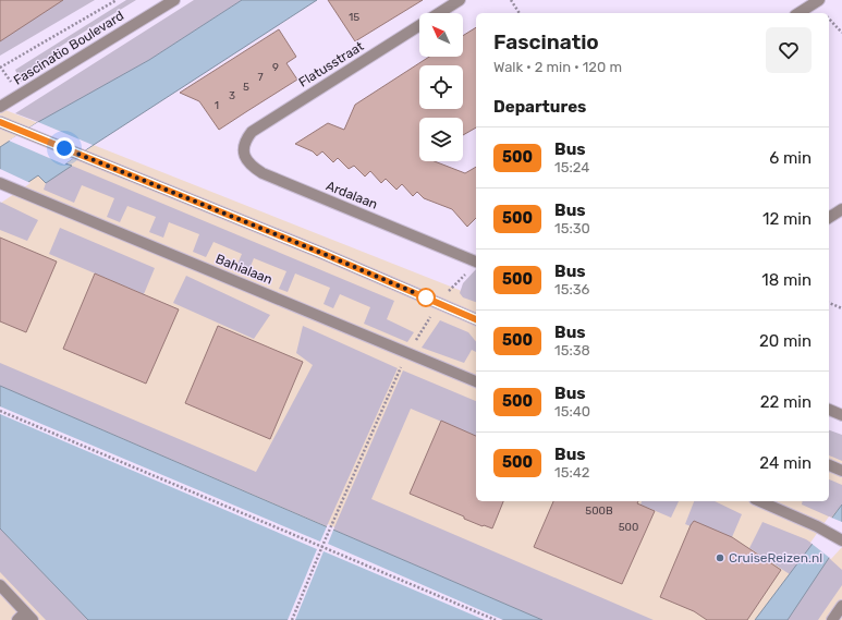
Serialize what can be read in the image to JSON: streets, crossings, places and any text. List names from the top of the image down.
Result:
{
  "streets": {
    "street": [
      "Fascinatio Boulevard",
      "Flatusstraat",
      "Ardalaan",
      "Bahialaan"
    ]
  },
  "crossings": [
    ["Flatusstraat", "Ardalaan"]
  ],
  "places": ["CruiseReizen.nl"],
  "lines": ["bus line 500"],
  "house_numbers": [
    "15",
    "9",
    "7",
    "5",
    "3",
    "1",
    "500B",
    "500"
  ],
  "north": "top left",
  "page": {
    "heading": [
      ["Fascinatio", "Walk · 2 min · 120 m"],
      "Departures"
    ],
    "list": [
      {
        "mark": "500",
        "name": "Bus",
        "note": "15:24",
        "value": "6 min"
      },
      {
        "mark": "500",
        "name": "Bus",
        "note": "15:30",
        "value": "12 min"
      },
      {
        "mark": "500",
        "name": "Bus",
        "note": "15:36",
        "value": "18 min"
      },
      {
        "mark": "500",
        "name": "Bus",
        "note": "15:38",
        "value": "20 min"
      },
      {
        "mark": "500",
        "name": "Bus",
        "note": "15:40",
        "value": "22 min"
      },
      {
        "mark": "500",
        "name": "Bus",
        "note": "15:42",
        "value": "24 min"
      }
    ]
  }
}
